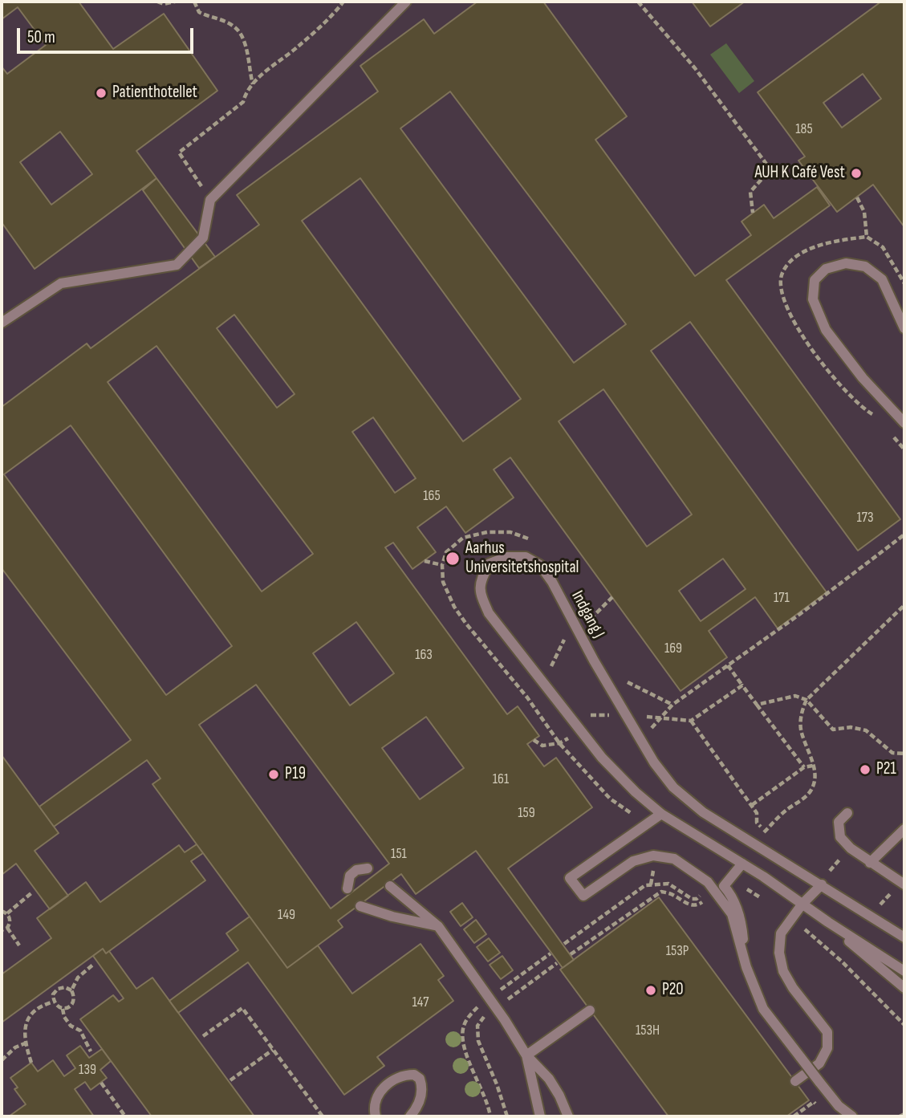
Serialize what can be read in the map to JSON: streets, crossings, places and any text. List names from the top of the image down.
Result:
{
  "streets": {
    "lane": ["Indgang J"]
  },
  "places": [
    "Patienthotellet",
    "AUH K Café Vest",
    "Aarhus Universitetshospital",
    "P21",
    "P19",
    "P20"
  ],
  "house_numbers": [
    "185",
    "165",
    "173",
    "171",
    "169",
    "163",
    "161",
    "159",
    "151",
    "149",
    "153P",
    "147",
    "153H",
    "139"
  ],
  "scale_bar": "50 m"
}
